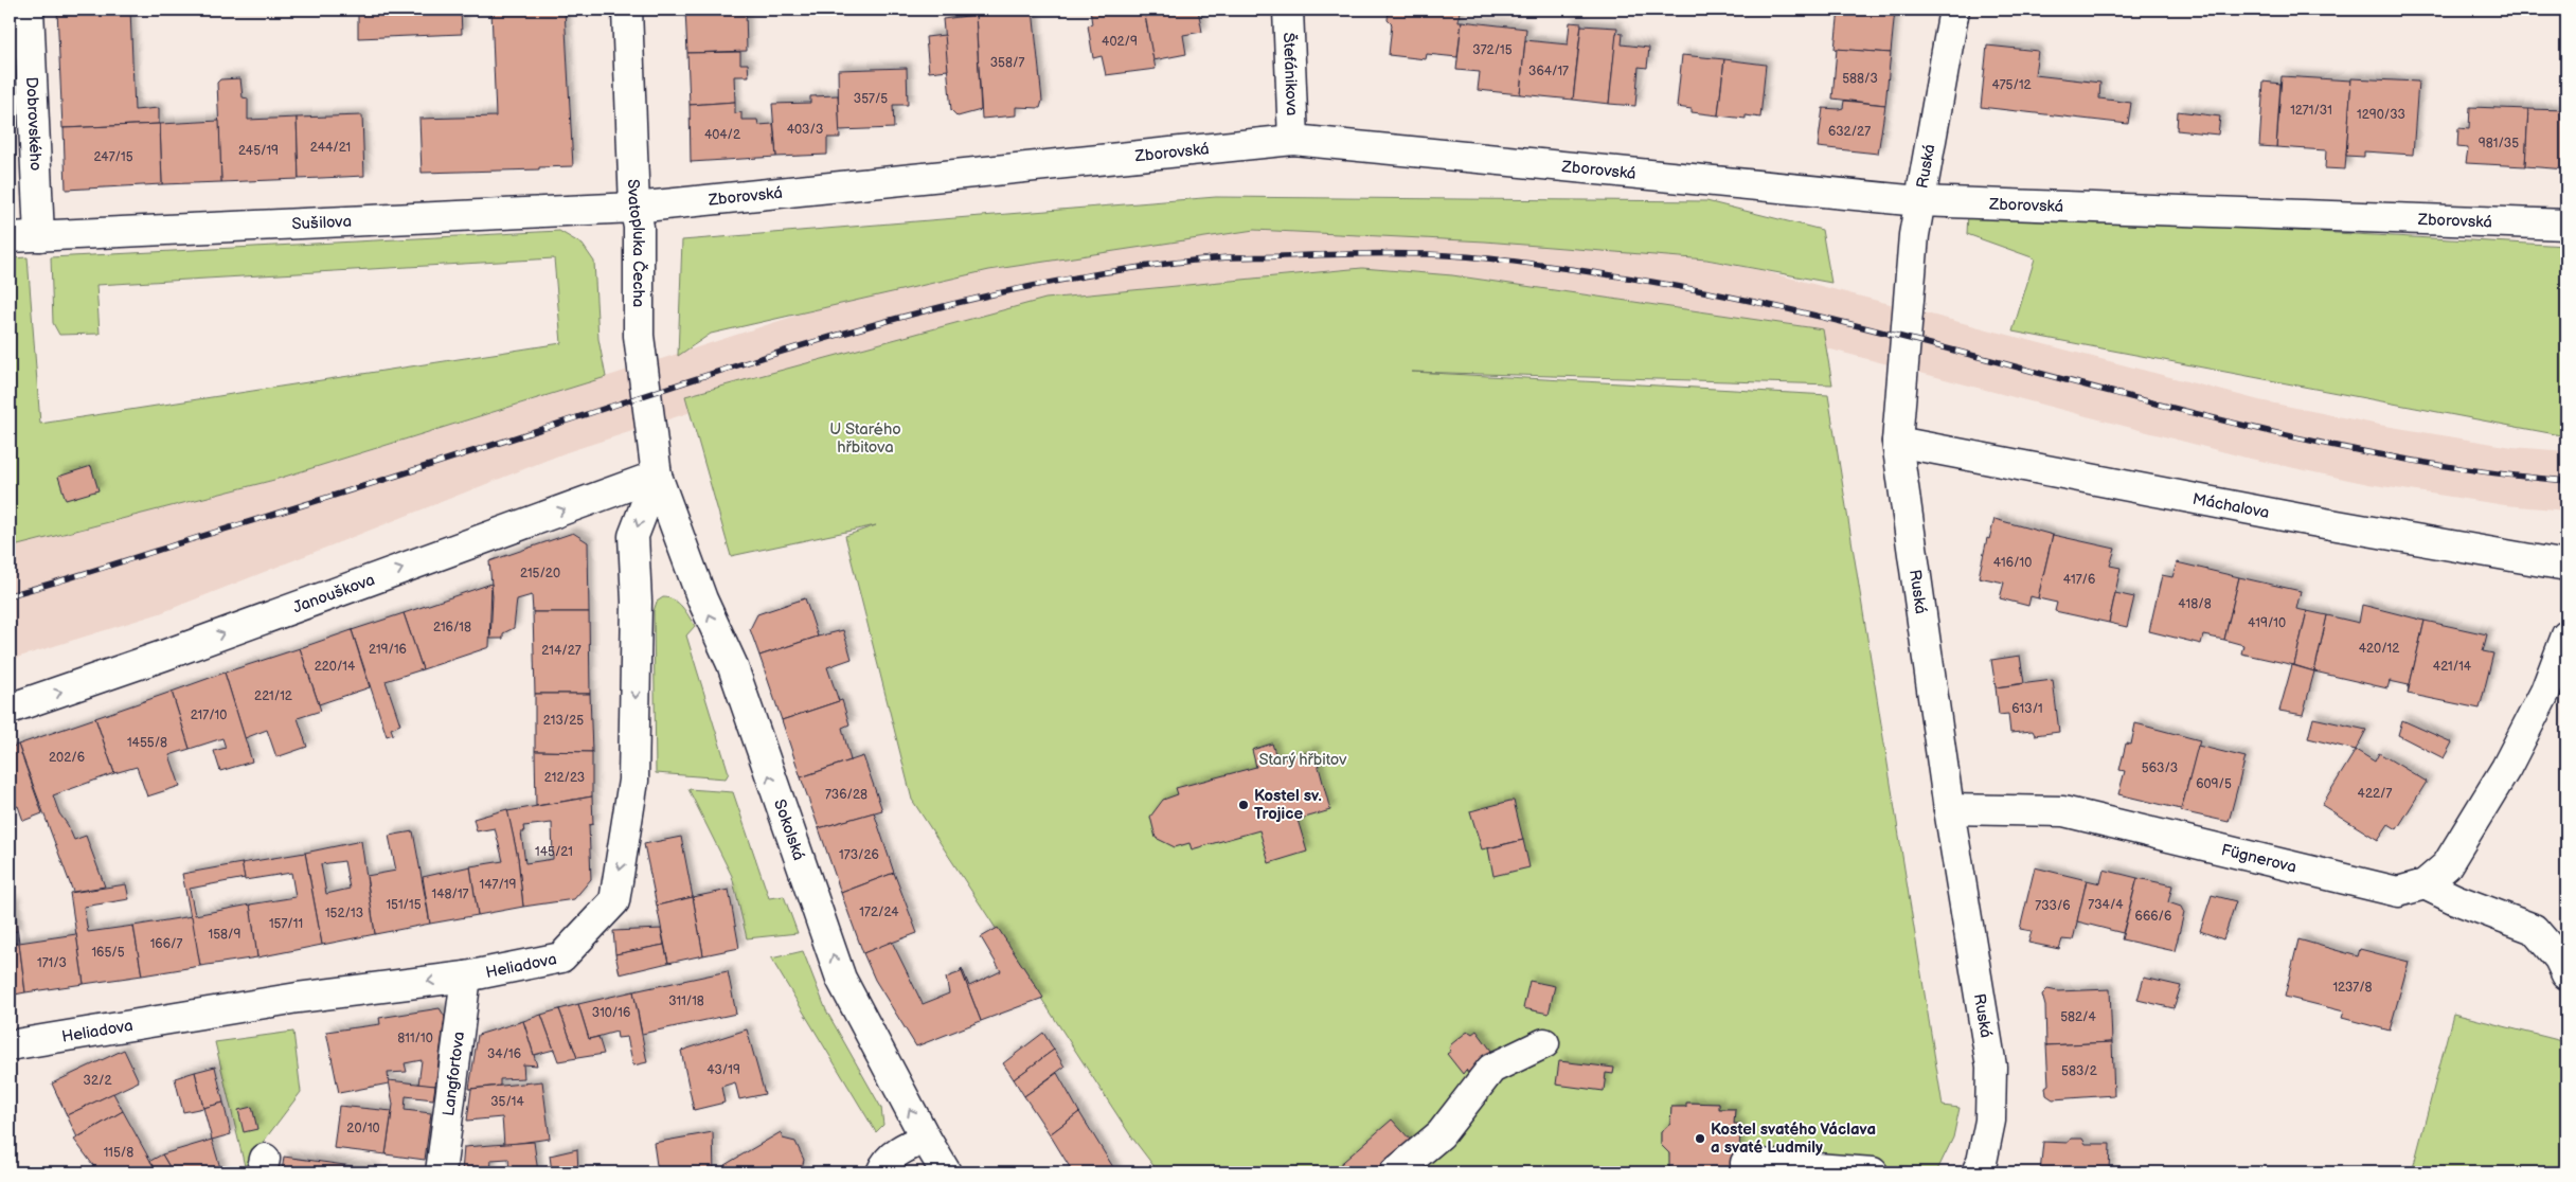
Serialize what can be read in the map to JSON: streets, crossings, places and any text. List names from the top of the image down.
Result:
{
  "streets": {
    "street": [
      "Štefánikova",
      "Dobrovského",
      "Zborovská",
      "Ruská",
      "Sušilova",
      "Svatopluka Čecha",
      "Máchalova",
      "Janouškova",
      "Sokolská",
      "Fügnerova",
      "Heliadova",
      "Langfortova"
    ]
  },
  "crossings": [
    ["Štefánikova", "Zborovská"],
    ["Dobrovského", "Sušilova"],
    ["Zborovská", "Ruská"],
    ["Zborovská", "Sušilova"],
    ["Zborovská", "Svatopluka Čecha"],
    ["Ruská", "Máchalova"],
    ["Ruská", "Fügnerova"],
    ["Sušilova", "Svatopluka Čecha"],
    ["Svatopluka Čecha", "Janouškova"],
    ["Svatopluka Čecha", "Sokolská"],
    ["Svatopluka Čecha", "Heliadova"],
    ["Janouškova", "Sokolská"],
    ["Janouškova", "Heliadova"],
    ["Sokolská", "Heliadova"],
    ["Heliadova", "Langfortova"]
  ],
  "one_way": ["Janouškova", "Sokolská", "Heliadova"],
  "parks": ["U Starého hřbitova", "Starý hřbitov"],
  "places": ["Kostel sv. Trojice", "Kostel svatého Václava a svaté Ludmily"],
  "house_numbers": [
    "402/9",
    "372/15",
    "358/7",
    "364/17",
    "588/3",
    "475/12",
    "357/5",
    "1271/31",
    "1290/33",
    "403/3",
    "632/27",
    "404/2",
    "981/35",
    "244/21",
    "245/19",
    "247/15",
    "416/10",
    "215/20",
    "417/6",
    "418/8",
    "419/10",
    "216/18",
    "420/12",
    "219/16",
    "214/27",
    "220/14",
    "421/14",
    "221/12",
    "613/1",
    "217/10",
    "213/25",
    "1455/8",
    "202/6",
    "563/3",
    "212/23",
    "609/5",
    "422/7",
    "736/28",
    "145/21",
    "173/26",
    "147/19",
    "148/17",
    "151/15",
    "734/4",
    "733/6",
    "172/24",
    "152/13",
    "666/6",
    "157/11",
    "158/9",
    "166/7",
    "165/5",
    "171/3",
    "1237/8",
    "311/18",
    "310/16",
    "582/4",
    "811/10",
    "34/16",
    "43/19",
    "583/2",
    "32/2",
    "35/14",
    "20/10",
    "115/8"
  ]
}
